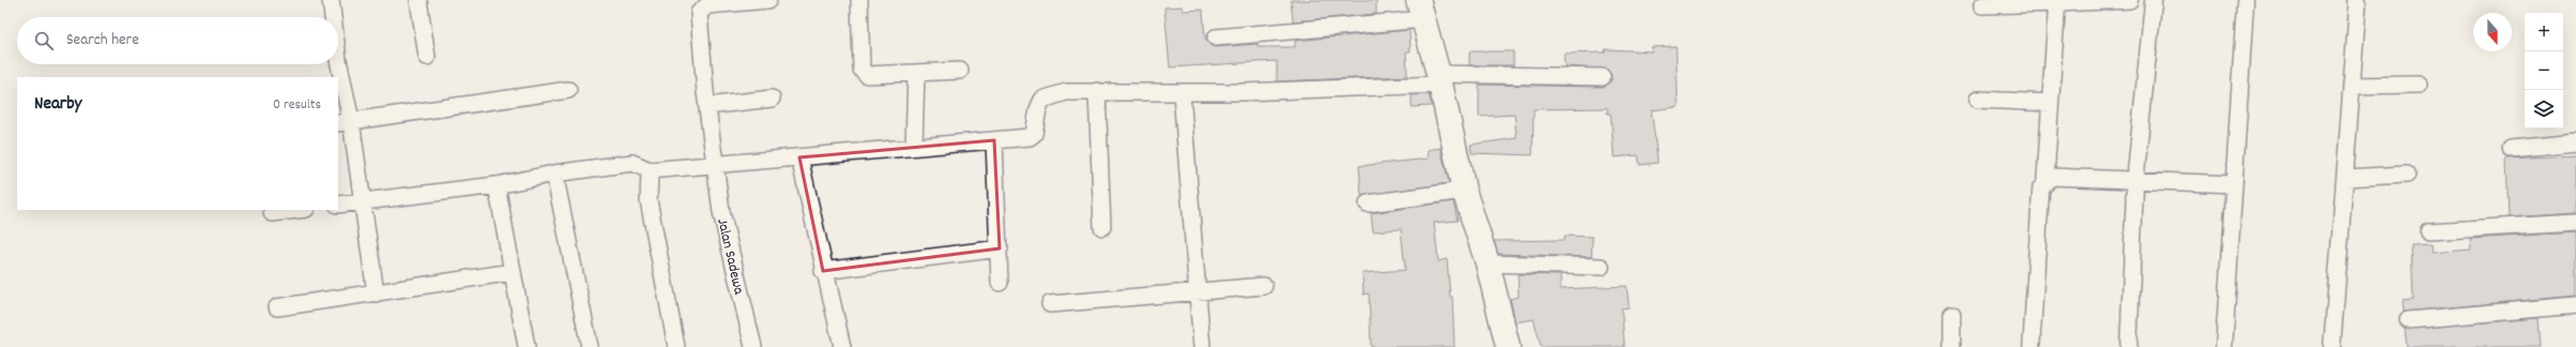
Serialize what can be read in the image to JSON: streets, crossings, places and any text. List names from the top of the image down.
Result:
{
  "streets": {
    "street": ["Jalan Sadewa"]
  },
  "north": "bottom",
  "page": {
    "map_buttons": ["+", "−"],
    "search": "Search here",
    "heading": ["Nearby", "0 results"]
  }
}
